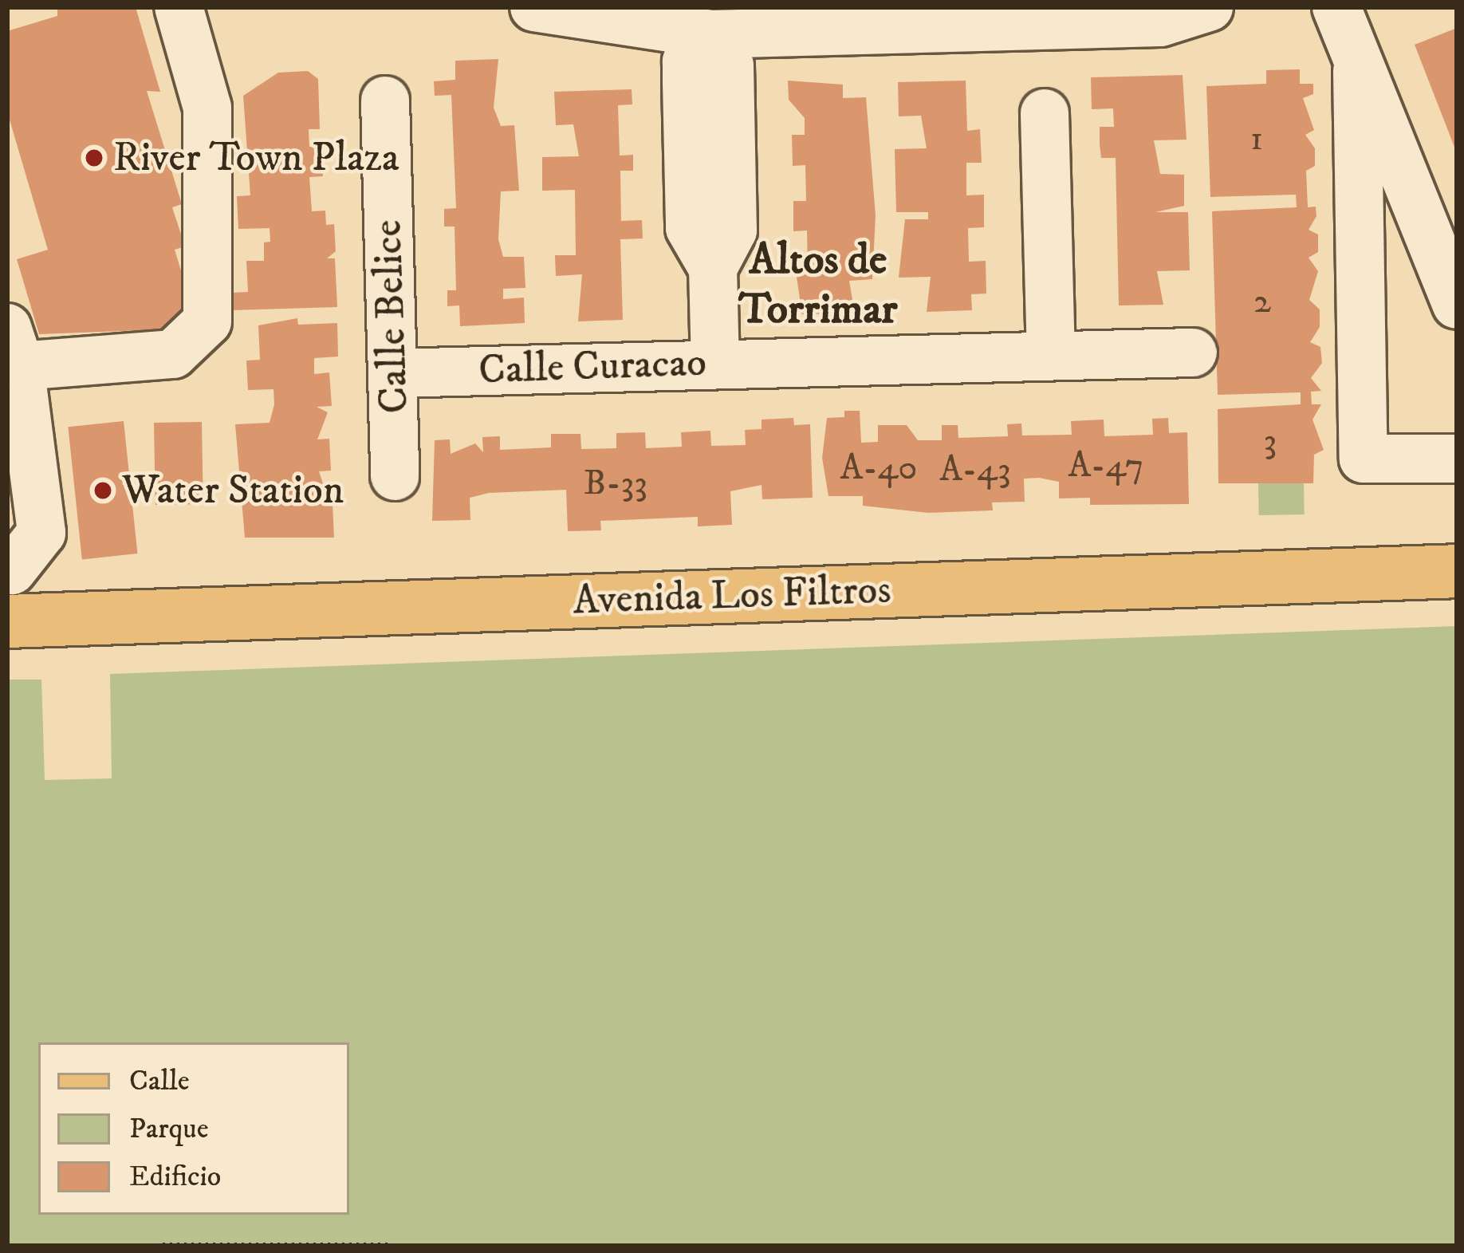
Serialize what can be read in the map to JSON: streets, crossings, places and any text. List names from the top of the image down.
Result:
{
  "streets": {
    "main road": ["Avenida Los Filtros"],
    "street": ["Calle Belice", "Calle Curacao"]
  },
  "crossings": [
    ["Calle Belice", "Calle Curacao"]
  ],
  "districts": ["Altos de Torrimar"],
  "places": ["River Town Plaza", "Water Station"],
  "house_numbers": [
    "1",
    "2",
    "3",
    "A-47",
    "A-40",
    "A-43",
    "B-33"
  ],
  "legend": ["Calle", "Parque", "Edificio"]
}
